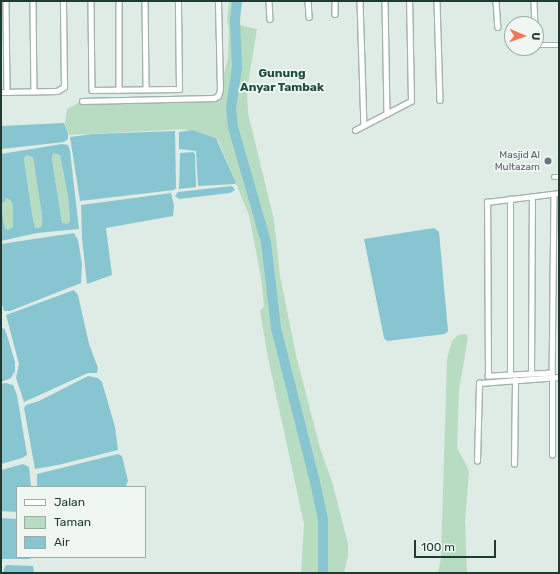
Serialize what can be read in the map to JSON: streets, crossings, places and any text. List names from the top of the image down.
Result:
{
  "districts": ["Gunung Anyar Tambak"],
  "places": ["Masjid Al Multazam"],
  "legend": ["Jalan", "Taman", "Air"],
  "scale_bar": "100 m",
  "north": "right"
}
